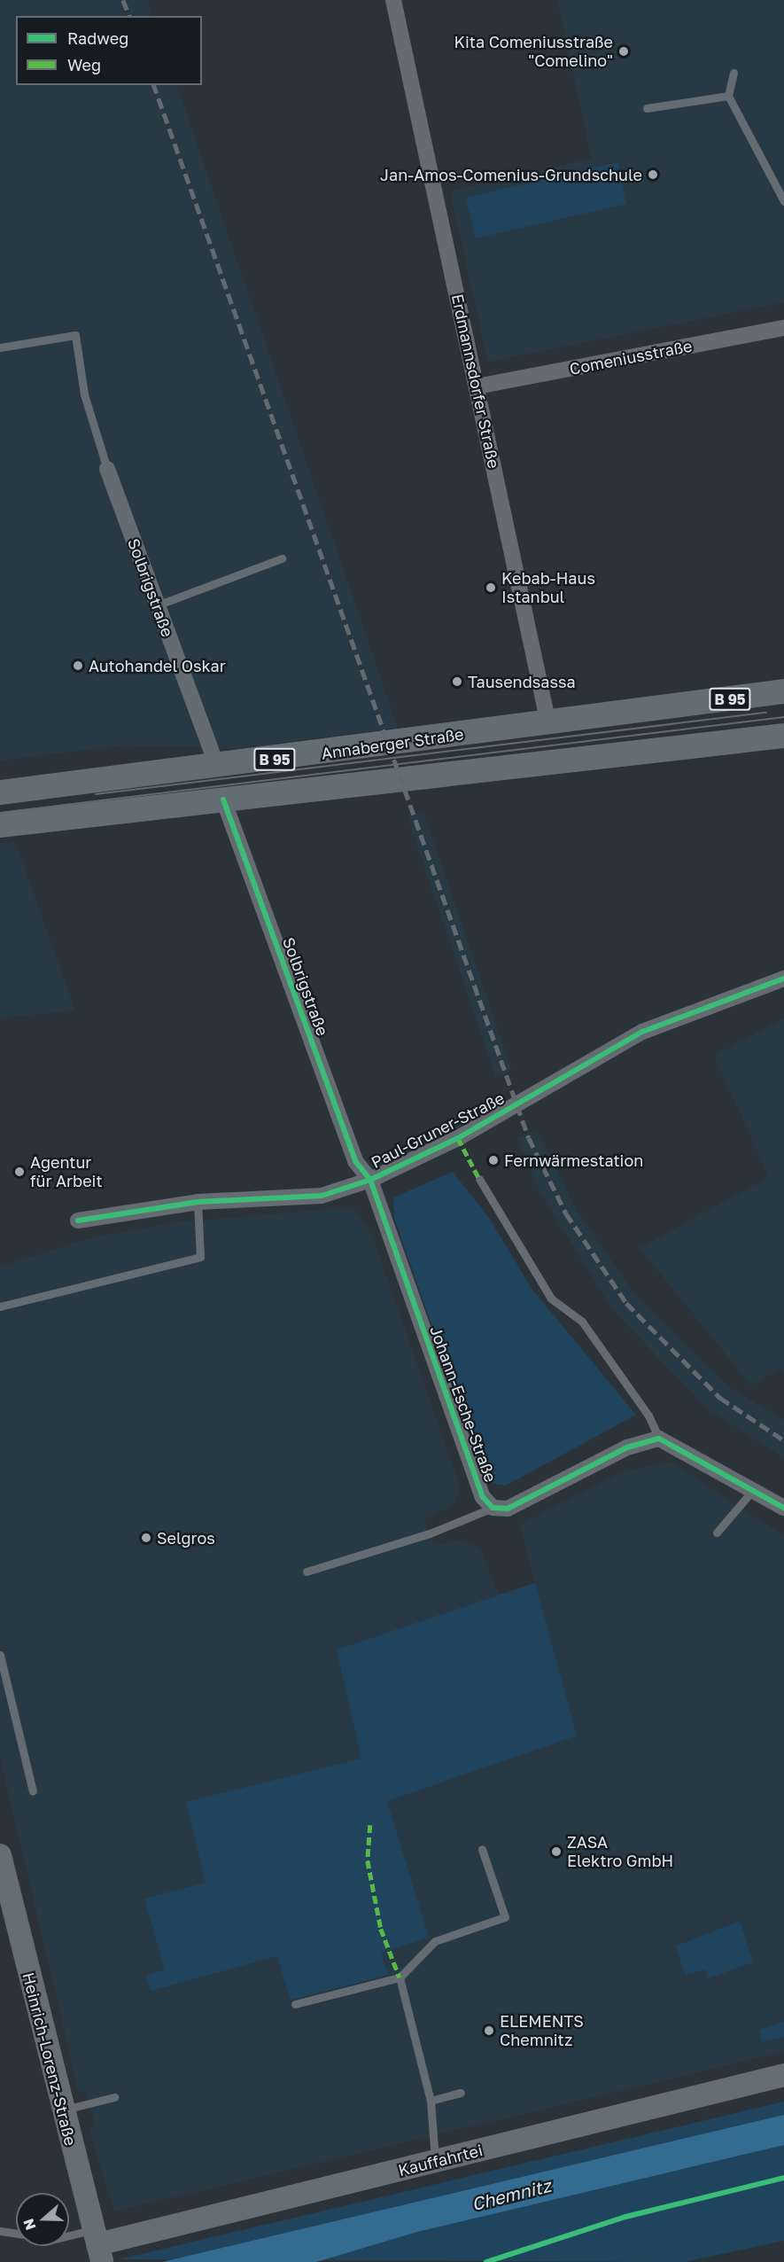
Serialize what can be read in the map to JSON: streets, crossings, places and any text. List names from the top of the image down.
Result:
{
  "streets": {
    "main road": ["Erdmannsdorfer Straße", "B 95", "Annaberger Straße"],
    "street": [
      "Comeniusstraße",
      "Solbrigstraße",
      "Paul-Gruner-Straße",
      "Johann-Esche-Straße",
      "Heinrich-Lorenz-Straße",
      "Kauffahrtei"
    ]
  },
  "crossings": [
    ["Comeniusstraße", "Erdmannsdorfer Straße"],
    ["Erdmannsdorfer Straße", "B 95"],
    ["Erdmannsdorfer Straße", "Annaberger Straße"],
    ["Solbrigstraße", "B 95"],
    ["Solbrigstraße", "Annaberger Straße"],
    ["Solbrigstraße", "Paul-Gruner-Straße"],
    ["Solbrigstraße", "Johann-Esche-Straße"],
    ["Paul-Gruner-Straße", "Johann-Esche-Straße"],
    ["Heinrich-Lorenz-Straße", "Kauffahrtei"]
  ],
  "water": ["Chemnitz"],
  "places": [
    "Kita Comeniusstraße \"Comelino\"",
    "Jan-Amos-Comenius-Grundschule",
    "Kebab-Haus Istanbul",
    "Autohandel Oskar",
    "Tausendsassa",
    "Fernwärmestation",
    "Agentur für Arbeit",
    "Selgros",
    "ZASA Elektro GmbH",
    "ELEMENTS Chemnitz"
  ],
  "legend": ["Radweg", "Weg"],
  "north": "left"
}
